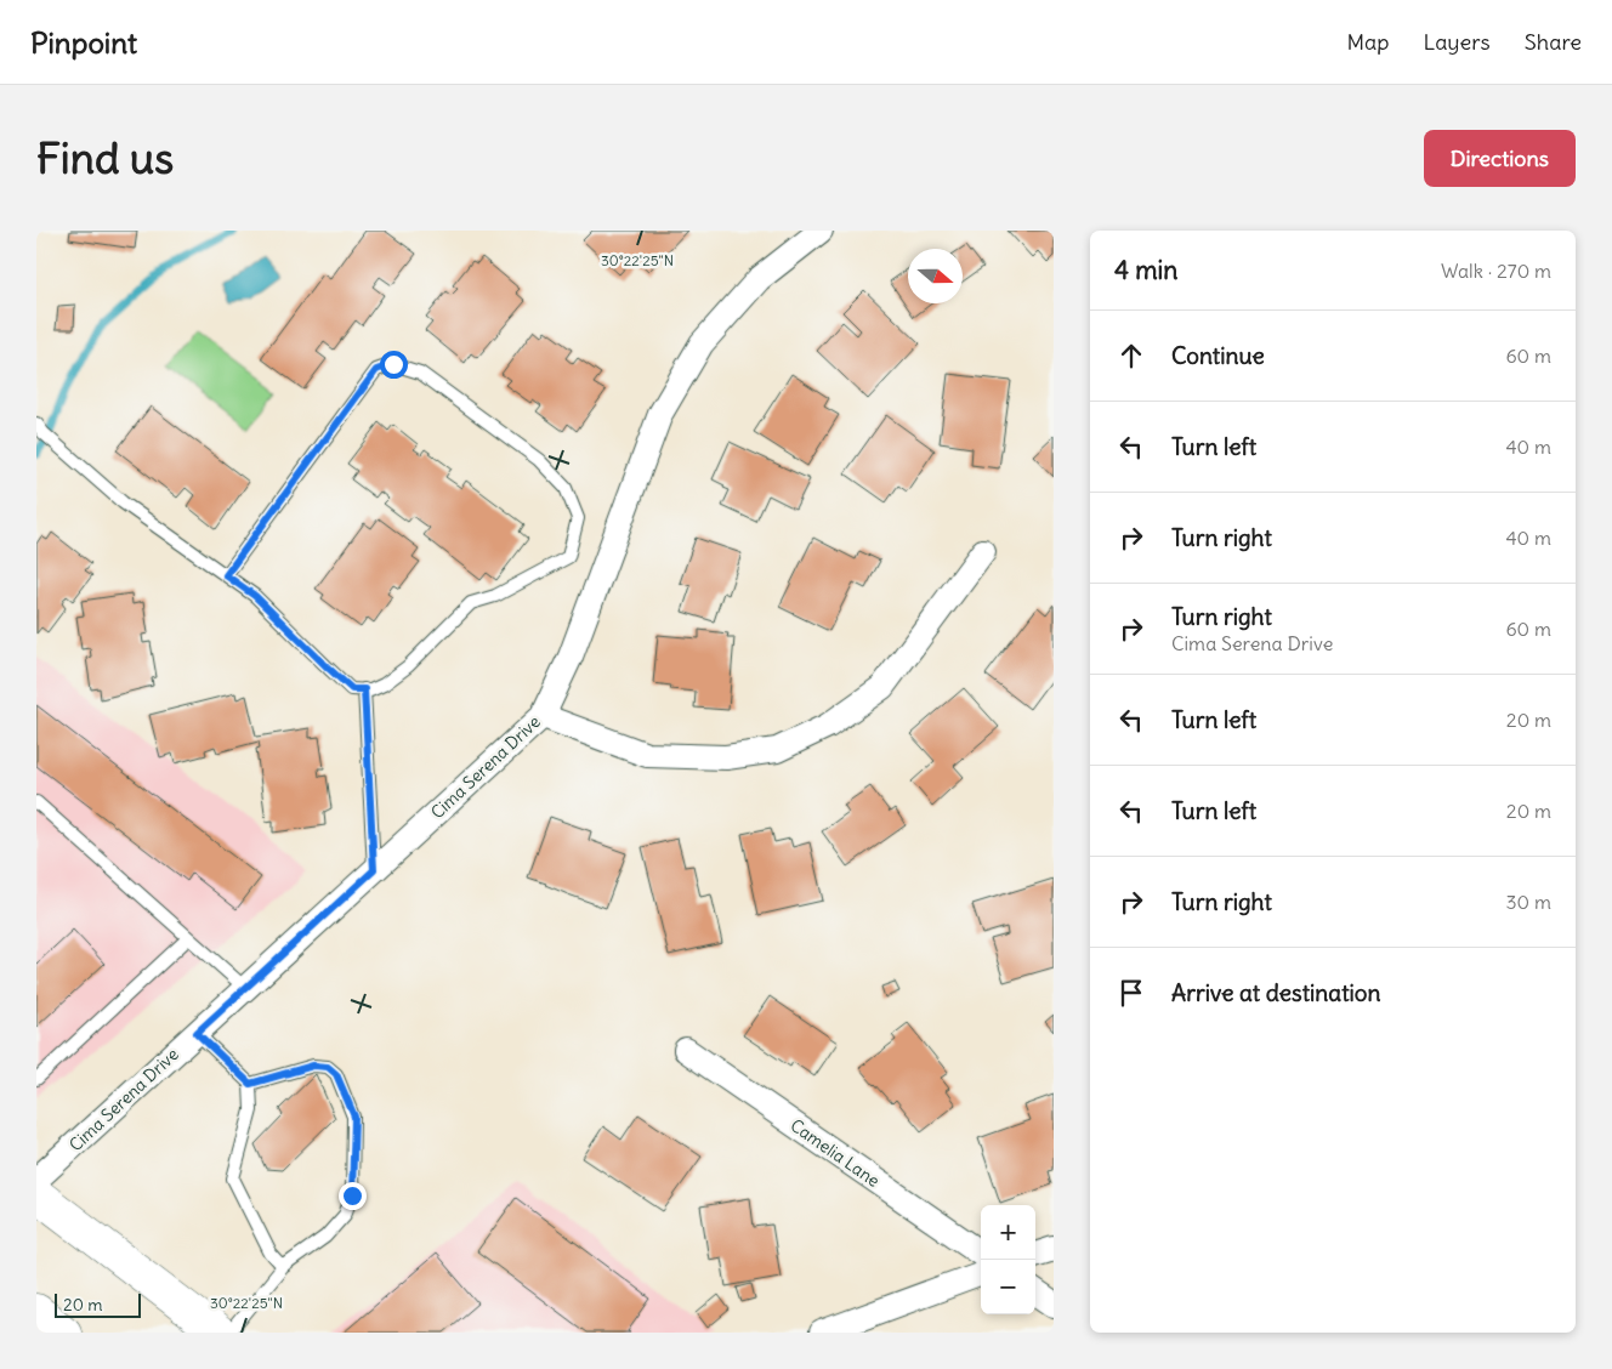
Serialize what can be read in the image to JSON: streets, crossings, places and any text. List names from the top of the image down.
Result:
{
  "streets": {
    "street": ["Cima Serena Drive", "Camelia Lane"]
  },
  "scale_bar": "20 m",
  "north": "right",
  "page": {
    "header": "Pinpoint",
    "nav": ["Map", "Layers", "Share"],
    "buttons": "Directions",
    "title": "Find us",
    "heading": ["4 min", "Walk · 270 m"],
    "list": [
      ["Continue", "60 m"],
      ["Turn left", "40 m"],
      ["Turn right", "40 m"],
      ["Turn right", "Cima Serena Drive", "60 m"],
      ["Turn left", "20 m"],
      ["Turn left", "20 m"],
      ["Turn right", "30 m"],
      "Arrive at destination"
    ],
    "map_buttons": ["+", "−"],
    "scale": "20 m"
  },
  "coordinates": ["30°22'25\"N"]
}
